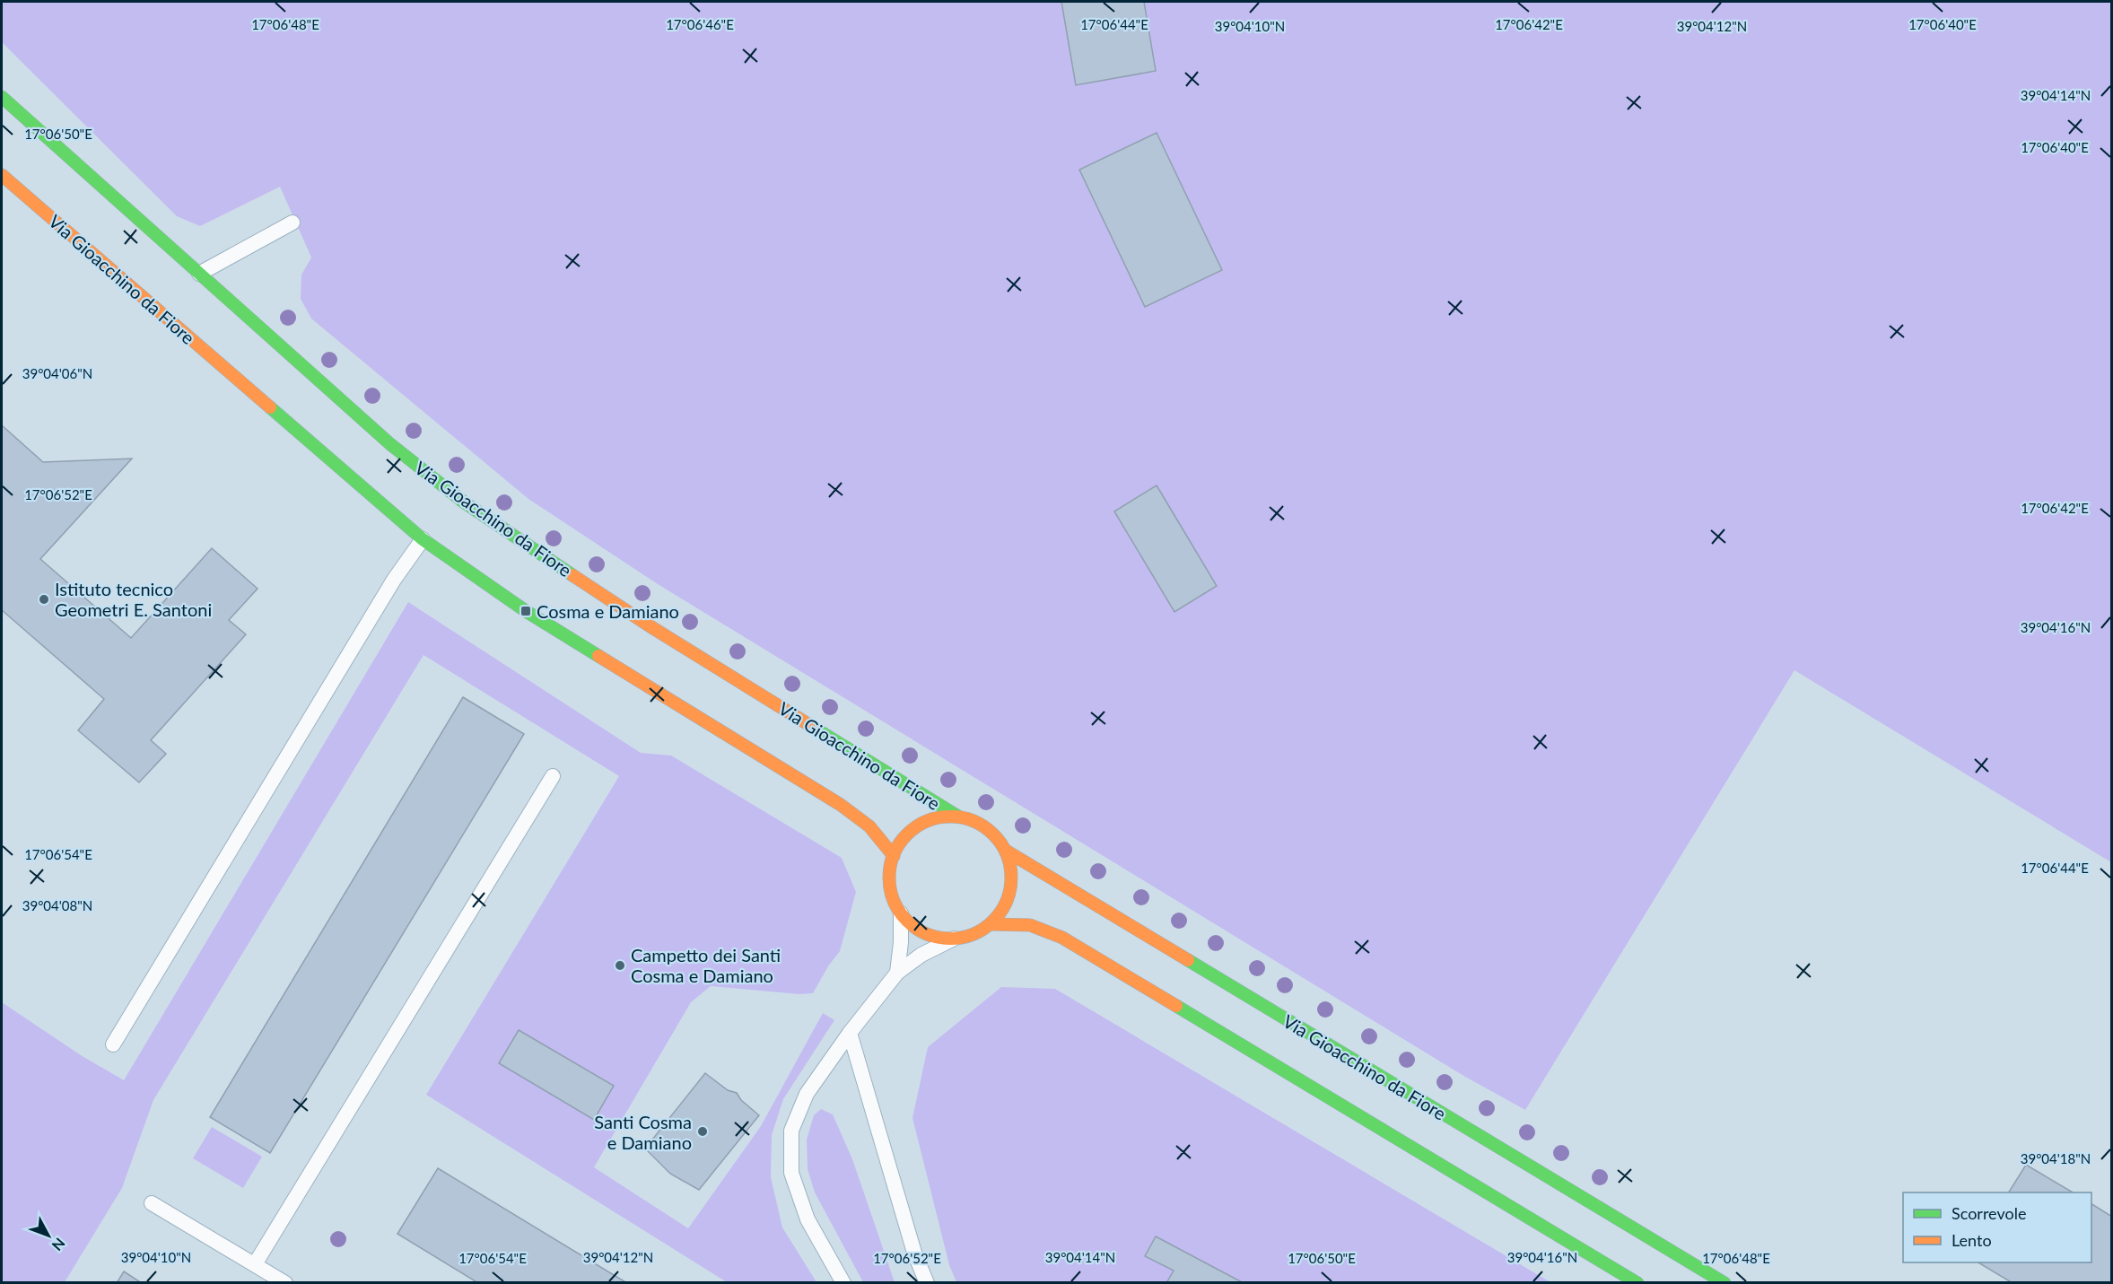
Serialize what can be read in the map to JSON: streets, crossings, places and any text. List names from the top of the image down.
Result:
{
  "streets": {
    "street": ["Via Gioacchino da Fiore"]
  },
  "places": {
    "other": ["Istituto tecnico Geometri E. Santoni", "Campetto dei Santi Cosma e Damiano", "Santi Cosma e Damiano"],
    "transit": ["Cosma e Damiano"]
  },
  "legend": ["Scorrevole", "Lento"],
  "north": "bottom right",
  "coordinates": [
    "17°06'48\"E",
    "17°06'46\"E",
    "17°06'44\"E",
    "17°06'42\"E",
    "17°06'40\"E",
    "39°04'10\"N",
    "39°04'12\"N",
    "39°04'14\"N",
    "17°06'50\"E",
    "39°04'06\"N",
    "17°06'52\"E",
    "39°04'16\"N",
    "17°06'54\"E",
    "39°04'08\"N",
    "39°04'18\"N"
  ]
}
